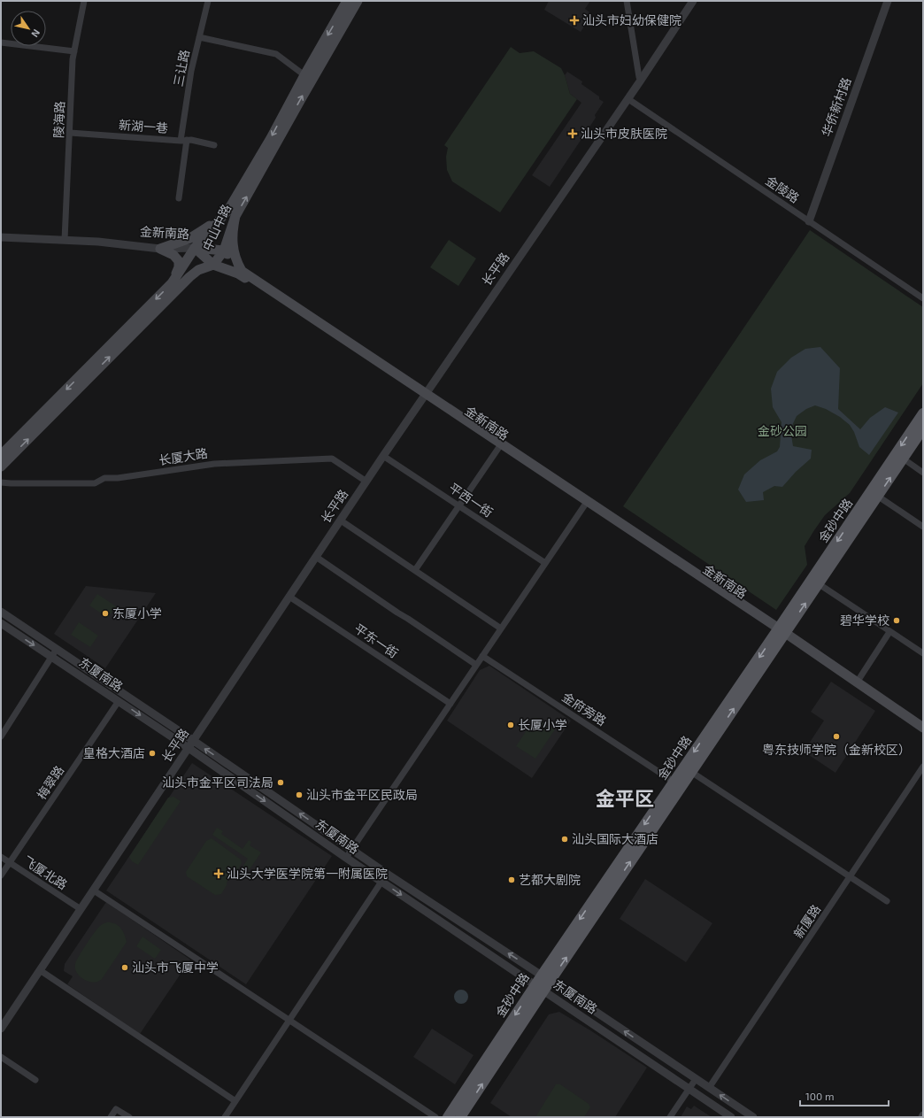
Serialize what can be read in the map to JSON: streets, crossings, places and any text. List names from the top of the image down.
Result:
{
  "streets": {
    "main road": ["中山中路", "金新南路", "金砂中路"],
    "street": [
      "三让路",
      "华侨新村路",
      "陵海路",
      "新湖一巷",
      "金陵路",
      "长平路",
      "长厦大路",
      "平西一街",
      "平东一街",
      "东厦南路",
      "金府旁路",
      "梅翠路",
      "飞厦北路",
      "新厦路"
    ]
  },
  "crossings": [
    ["三让路", "新湖一巷"],
    ["华侨新村路", "金陵路"],
    ["陵海路", "新湖一巷"],
    ["陵海路", "金新南路"],
    ["金陵路", "长平路"],
    ["中山中路", "金新南路"],
    ["金新南路", "长平路"],
    ["金新南路", "金砂中路"],
    ["长平路", "长厦大路"],
    ["长平路", "平西一街"],
    ["长平路", "平东一街"],
    ["长平路", "东厦南路"],
    ["长平路", "飞厦北路"],
    ["金砂中路", "东厦南路"],
    ["金砂中路", "金府旁路"],
    ["东厦南路", "梅翠路"],
    ["东厦南路", "新厦路"],
    ["梅翠路", "飞厦北路"]
  ],
  "districts": ["金平区"],
  "parks": ["金砂公园"],
  "places": {
    "health": ["汕头市妇幼保健院", "汕头市皮肤医院", "汕头大学医学院第一附属医院"],
    "other": [
      "东厦小学",
      "碧华学校",
      "长厦小学",
      "粤东技师学院（金新校区）",
      "皇格大酒店",
      "汕头市金平区司法局",
      "汕头市金平区民政局",
      "汕头国际大酒店",
      "艺都大剧院",
      "汕头市飞厦中学"
    ]
  },
  "scale_bar": "100 m",
  "north": "bottom right"
}
